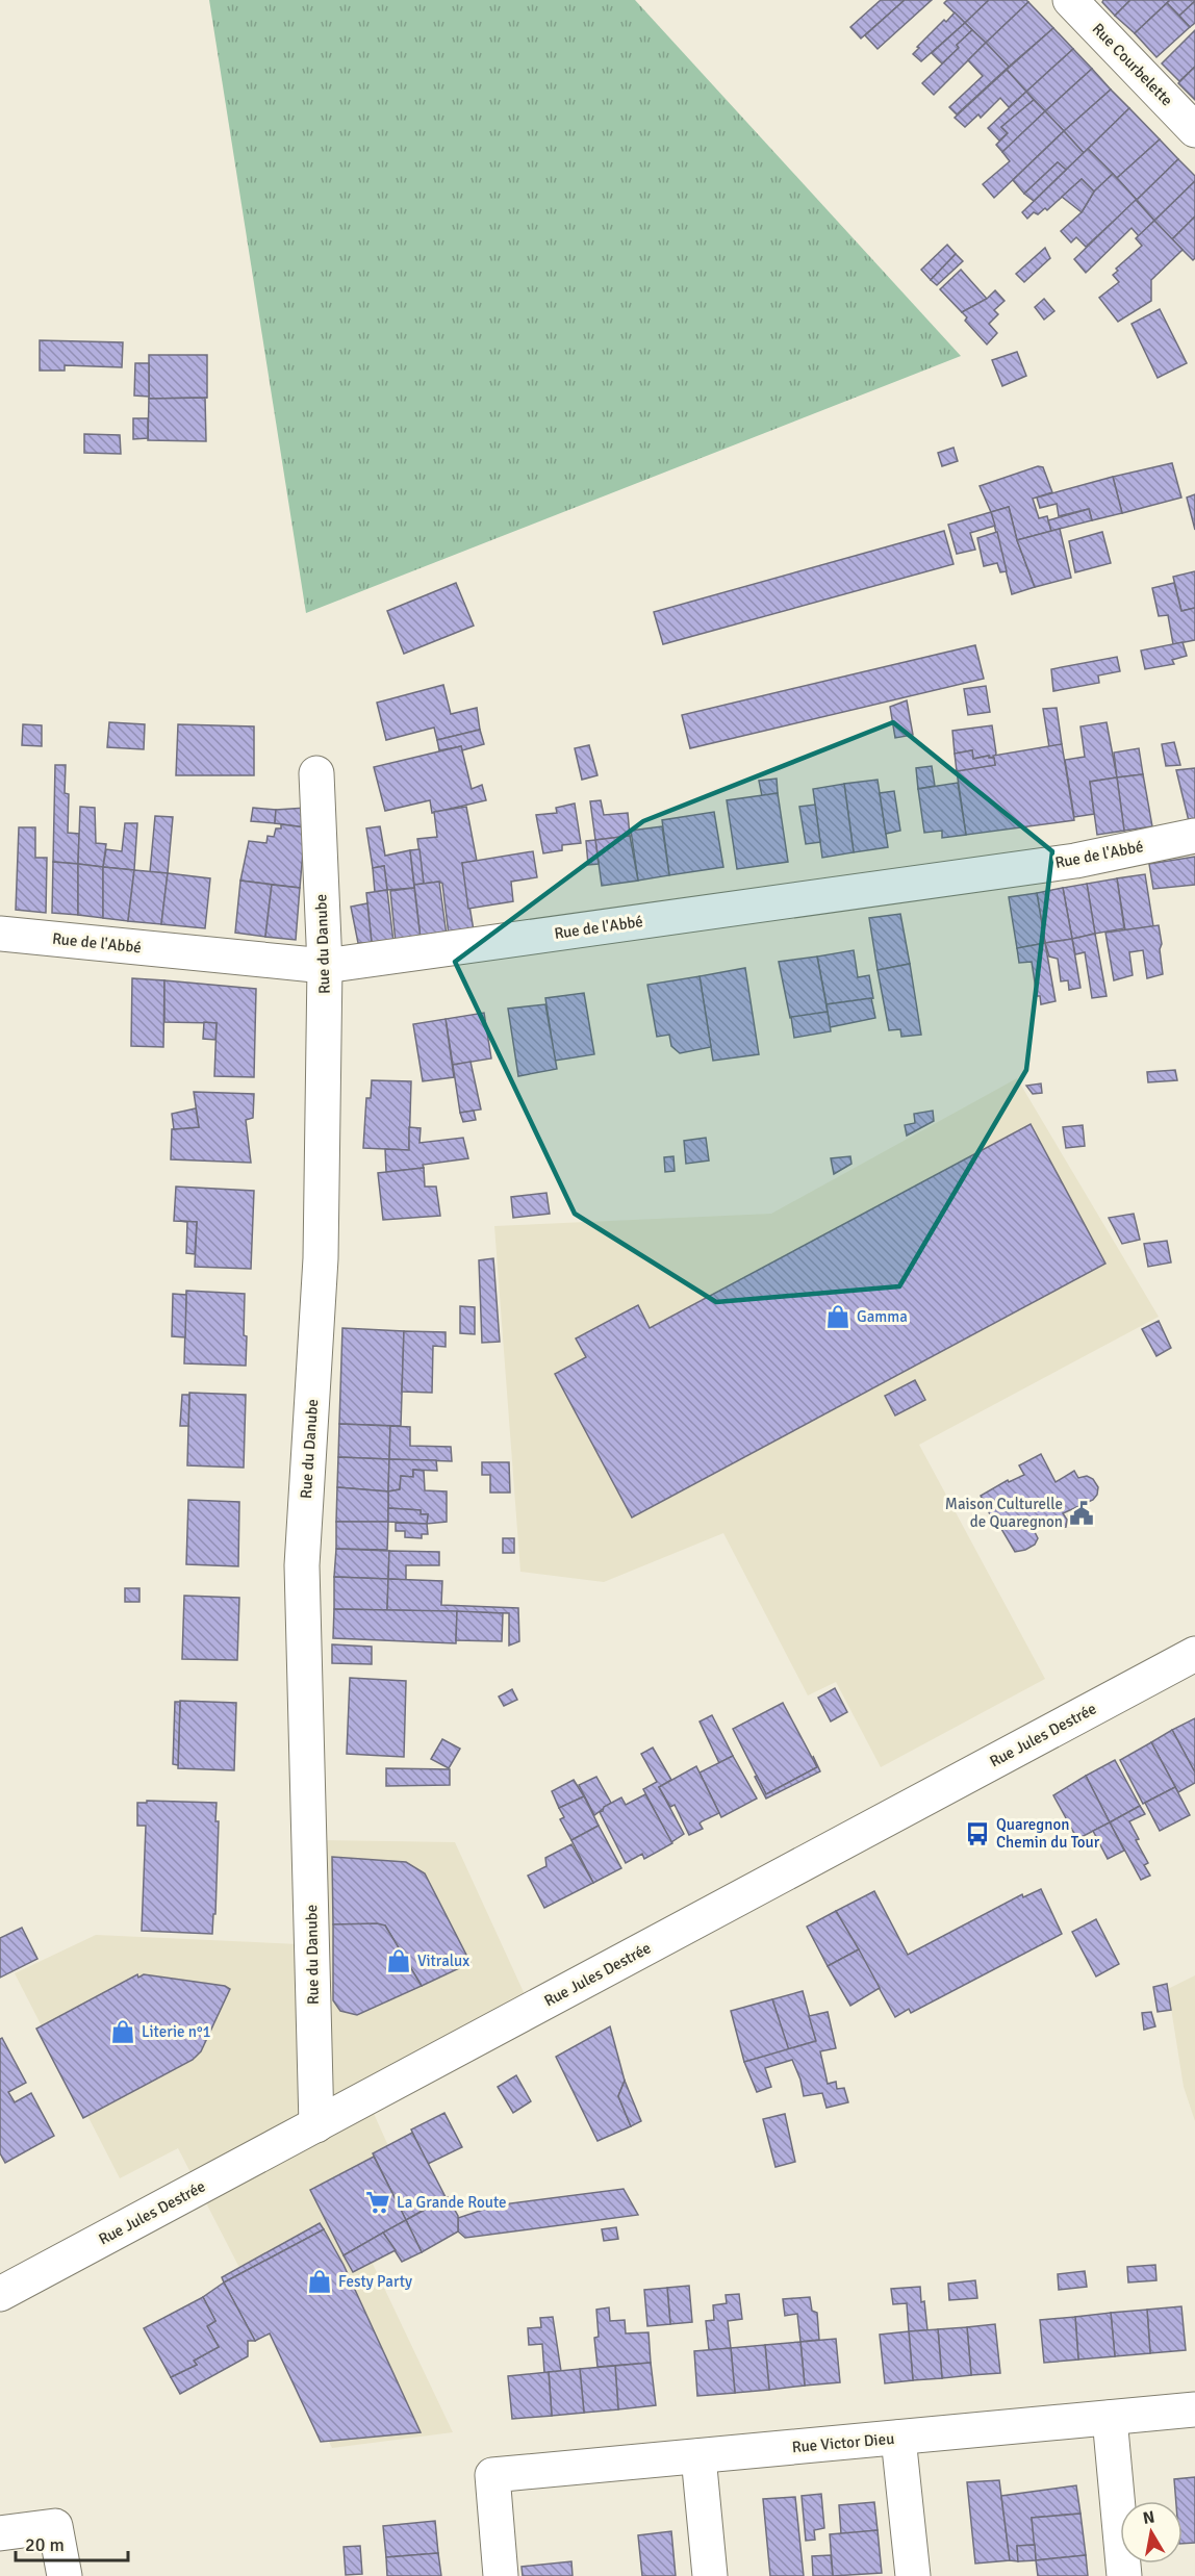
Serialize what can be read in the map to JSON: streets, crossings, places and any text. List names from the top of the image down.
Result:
{
  "streets": {
    "street": [
      "Rue Courbelette",
      "Rue de l'Abbé",
      "Rue du Danube",
      "Rue Jules Destrée",
      "Rue Victor Dieu"
    ]
  },
  "crossings": [
    ["Rue de l'Abbé", "Rue du Danube"],
    ["Rue du Danube", "Rue Jules Destrée"]
  ],
  "places": {
    "shop": [
      "Gamma",
      "Vitralux",
      "Literie n°1",
      "Festy Party"
    ],
    "public building": ["Maison Culturelle de Quaregnon"],
    "bus stop": ["Quaregnon Chemin du Tour"],
    "supermarket": ["La Grande Route"]
  },
  "scale_bar": "20 m",
  "north": "top"
}
